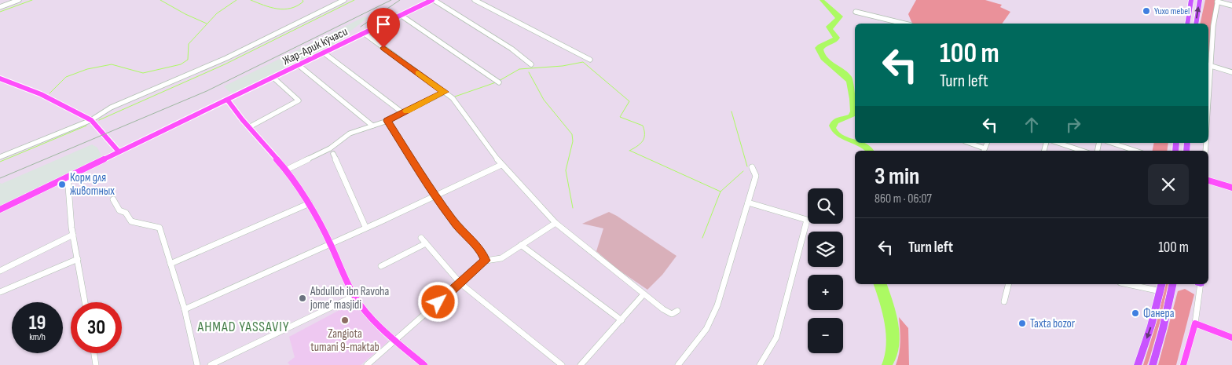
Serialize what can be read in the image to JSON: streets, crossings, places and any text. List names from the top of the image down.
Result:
{
  "streets": {
    "main road": ["Жар-Арик кўчаси"]
  },
  "districts": ["AHMAD YASSAVIY"],
  "places": [
    "Yuxo mebel",
    "Корм для животных",
    "Abdulloh ibn Ravoha jome’ masjidi",
    "Фанера",
    "Zangiota tumani 9-maktab",
    "Taxta bozor"
  ],
  "page": {
    "turn": ["100 m", "Turn left"],
    "heading": ["3 min", "860 m · 06:07"],
    "map_buttons": ["+", "−"],
    "list": [
      {
        "name": "Turn left",
        "value": "100 m"
      }
    ],
    "speed": "19 km/h",
    "limit": "30"
  }
}
